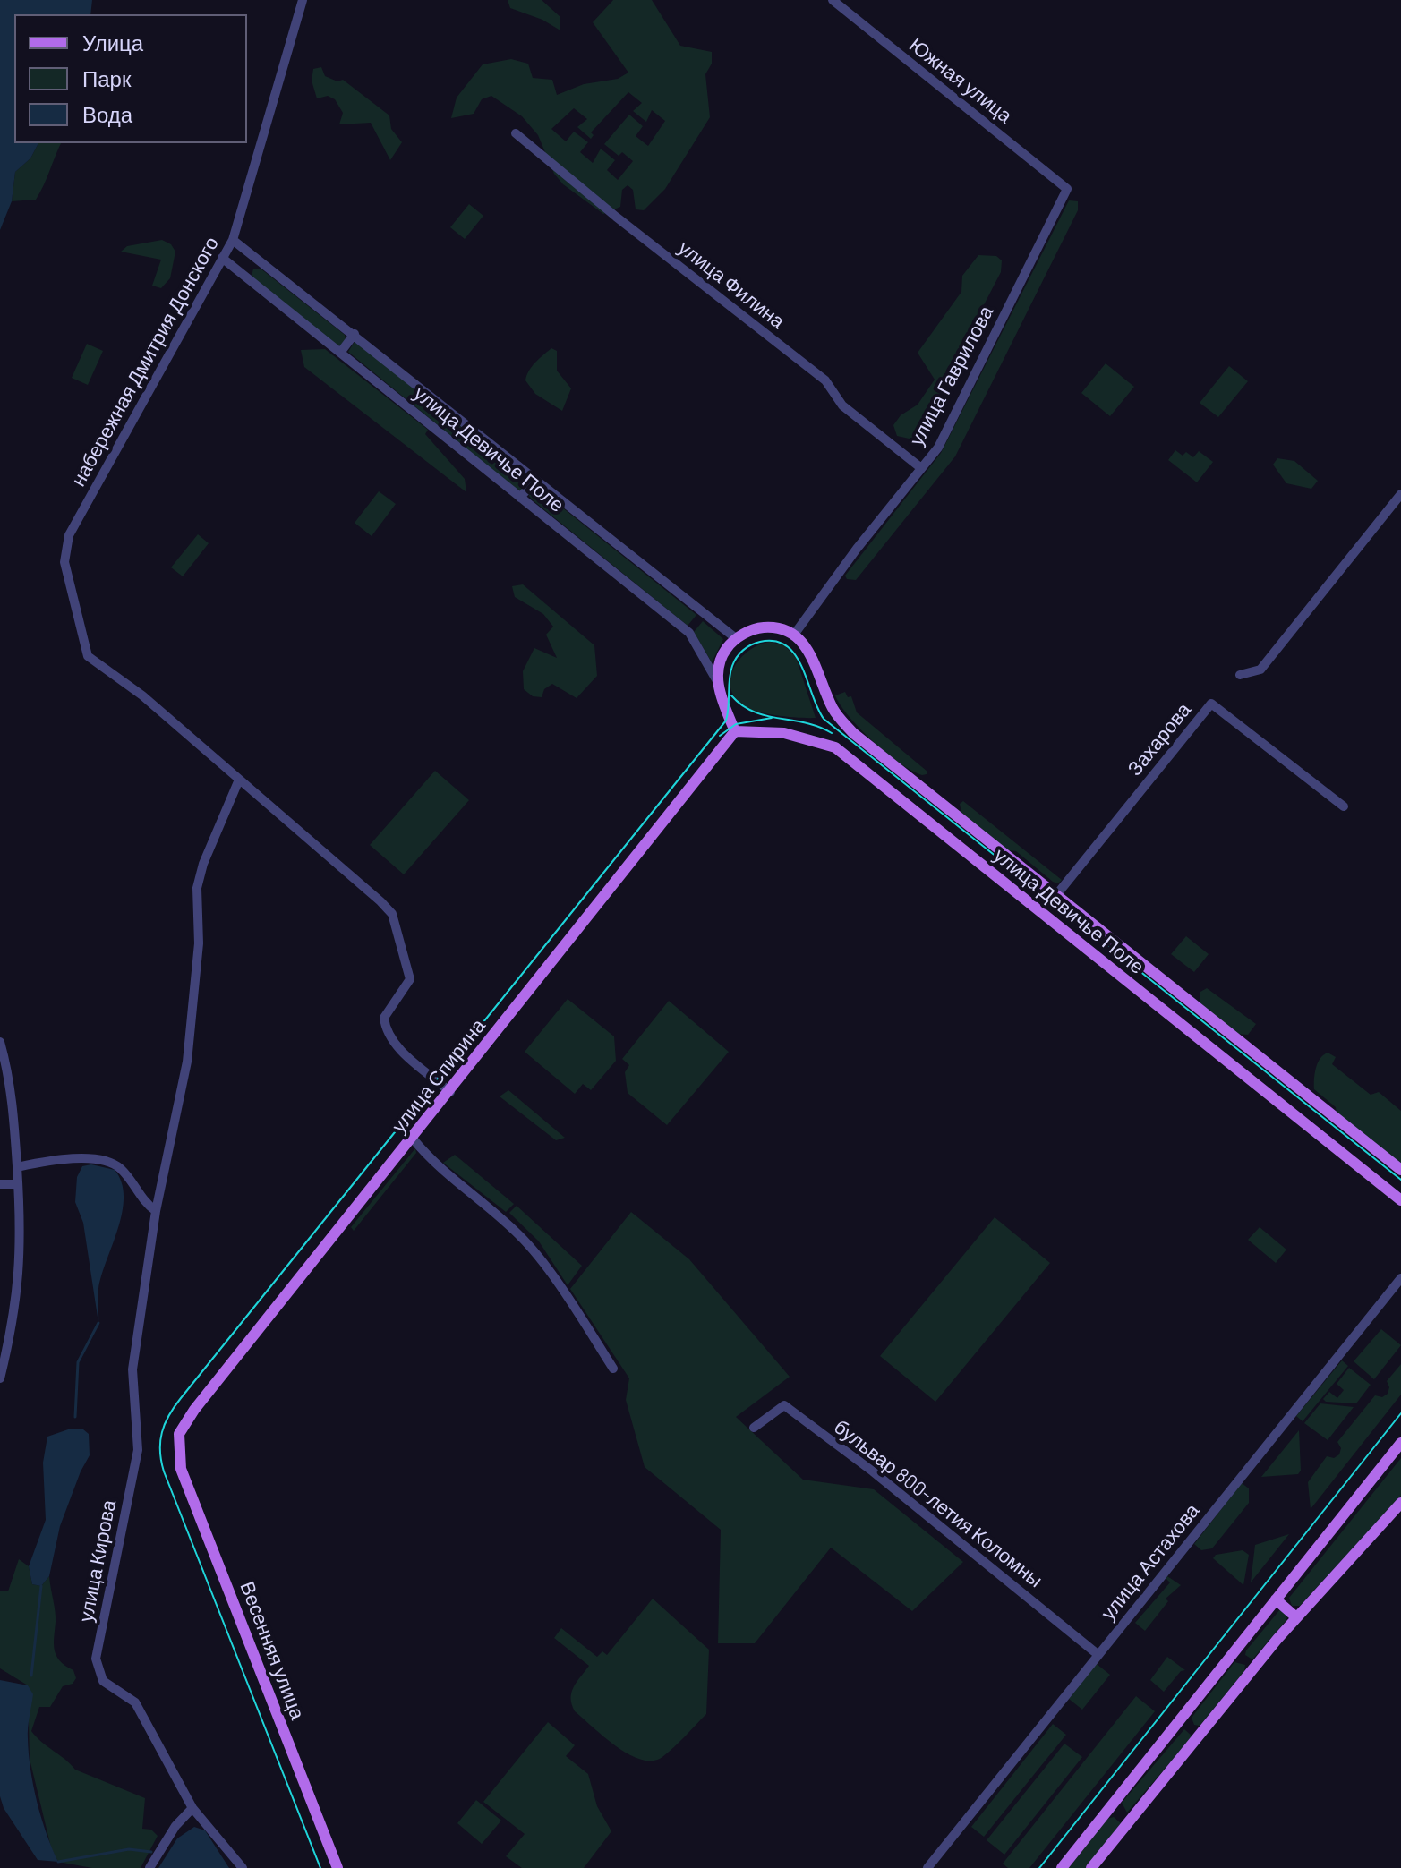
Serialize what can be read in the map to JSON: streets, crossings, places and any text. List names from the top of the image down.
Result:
{
  "streets": {
    "main road": ["улица Девичье Поле", "улица Спирина", "Весенняя улица"],
    "street": [
      "Южная улица",
      "улица Филина",
      "набережная Дмитрия Донского",
      "улица Гаврилова",
      "Захарова",
      "бульвар 800-летия Коломны",
      "улица Кирова",
      "улица Астахова"
    ]
  },
  "crossings": [
    ["Южная улица", "улица Гаврилова"],
    ["улица Филина", "улица Гаврилова"],
    ["набережная Дмитрия Донского", "улица Девичье Поле"],
    ["набережная Дмитрия Донского", "улица Кирова"],
    ["улица Гаврилова", "улица Девичье Поле"],
    ["улица Девичье Поле", "Захарова"],
    ["улица Девичье Поле", "улица Спирина"],
    ["улица Спирина", "Весенняя улица"],
    ["бульвар 800-летия Коломны", "улица Астахова"]
  ],
  "legend": ["Улица", "Парк", "Вода"]
}
